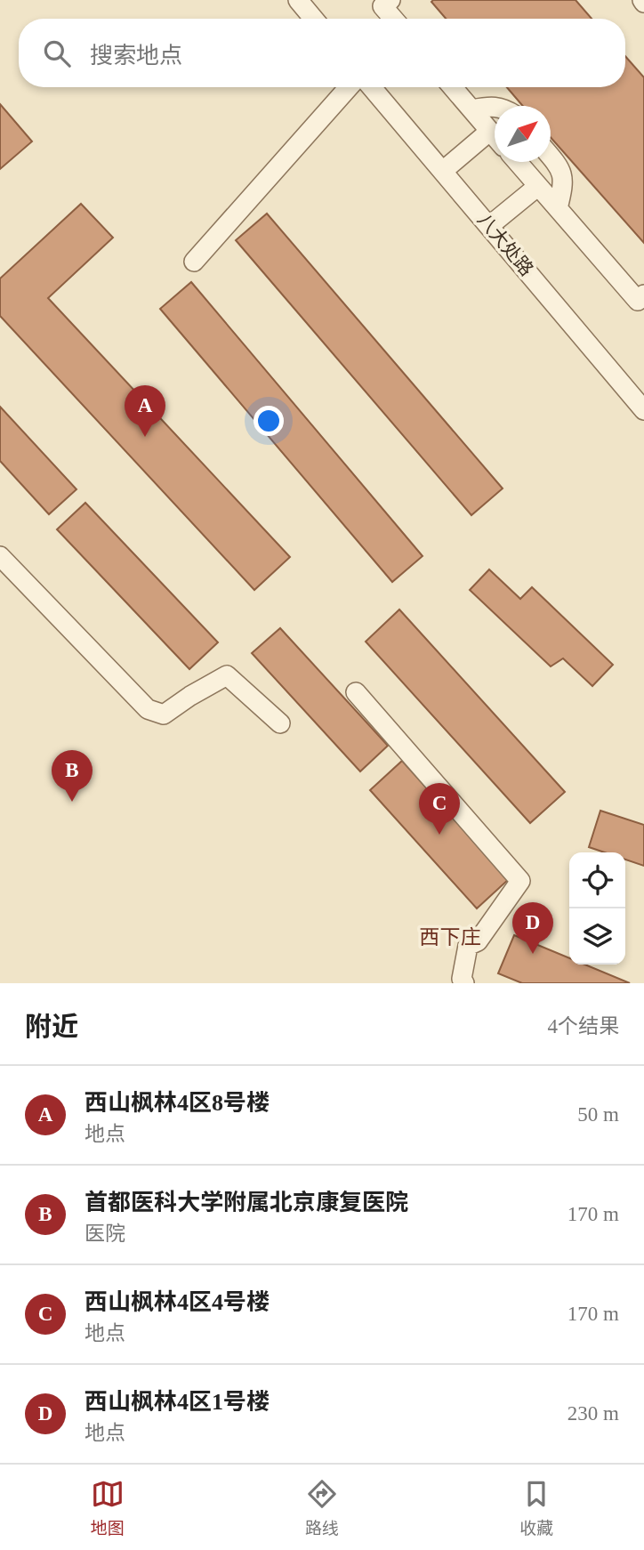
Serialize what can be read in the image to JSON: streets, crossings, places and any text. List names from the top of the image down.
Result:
{
  "streets": {
    "street": ["八大处路"]
  },
  "districts": ["西下庄"],
  "north": "top right",
  "page": {
    "search": "搜索地点",
    "pins": [
      "A",
      "B",
      "C",
      "D"
    ],
    "heading": ["附近", "4个结果"],
    "list": [
      {
        "mark": "A",
        "name": "西山枫林4区8号楼",
        "note": "地点",
        "value": "50 m"
      },
      {
        "mark": "B",
        "name": "首都医科大学附属北京康复医院",
        "note": "医院",
        "value": "170 m"
      },
      {
        "mark": "C",
        "name": "西山枫林4区4号楼",
        "note": "地点",
        "value": "170 m"
      },
      {
        "mark": "D",
        "name": "西山枫林4区1号楼",
        "note": "地点",
        "value": "230 m"
      }
    ],
    "nav": ["地图", "路线", "收藏"]
  }
}
